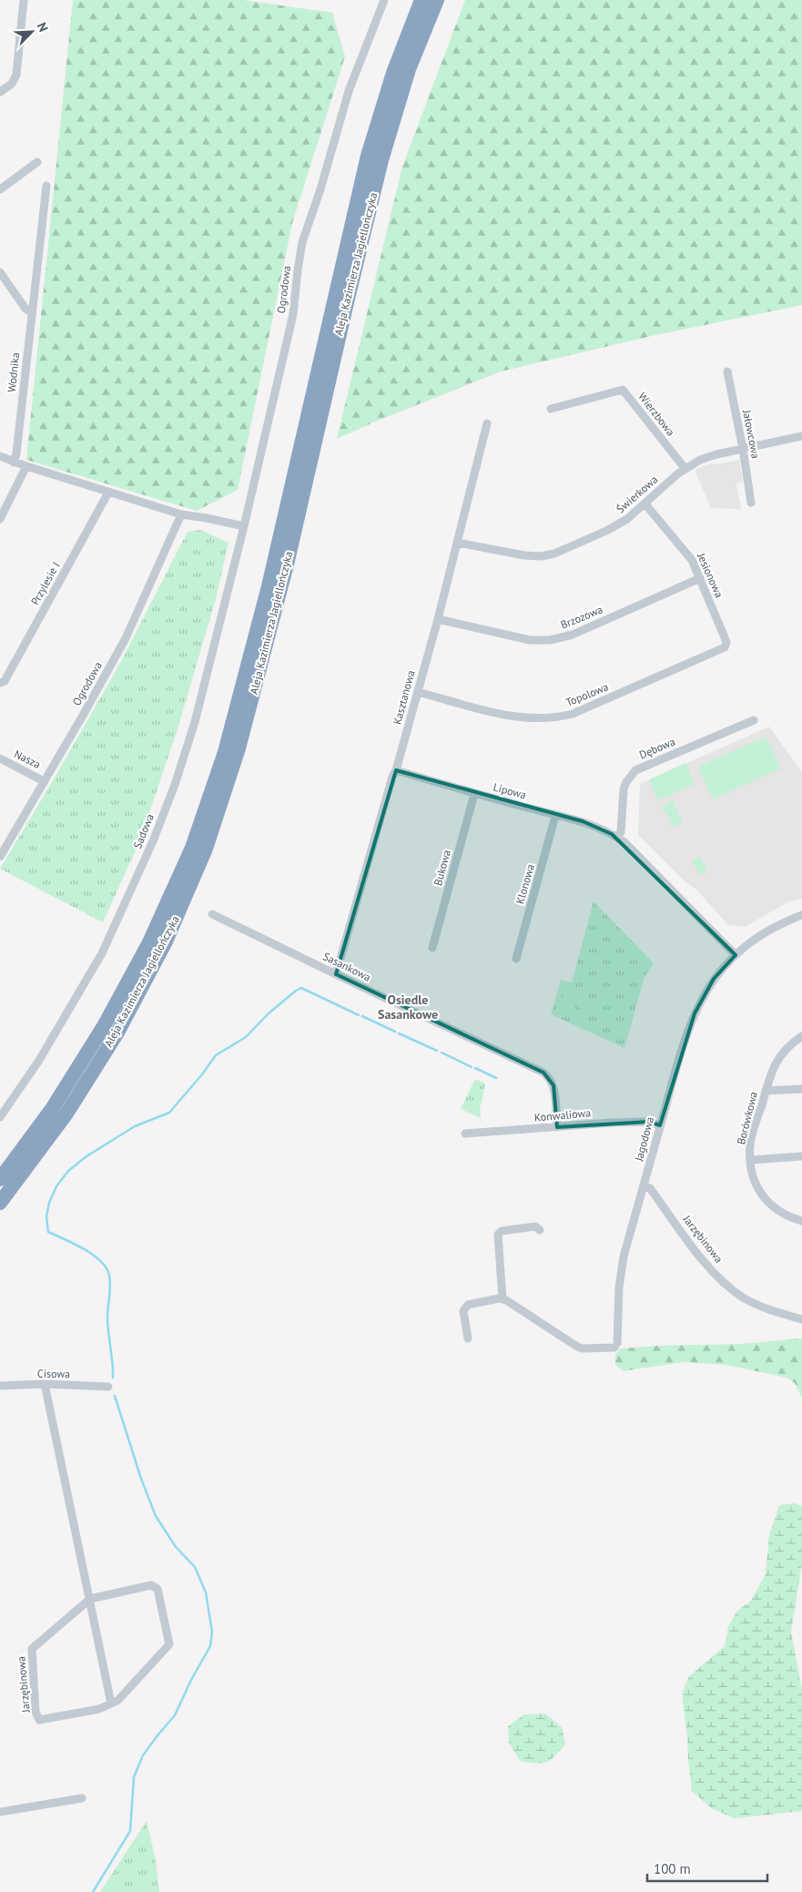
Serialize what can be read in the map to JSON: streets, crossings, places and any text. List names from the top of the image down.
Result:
{
  "streets": {
    "highway": ["Aleja Kazimierza Jagiellończyka"],
    "street": [
      "Ogrodowa",
      "Wodnika",
      "Wierzbowa",
      "Jałowcowa",
      "Świerkowa",
      "Jesionowa",
      "Przylesie I",
      "Brzozowa",
      "Topolowa",
      "Kasztanowa",
      "Dębowa",
      "Nasza",
      "Lipowa",
      "Sadowa",
      "Bukowa",
      "Klonowa",
      "Sasankowa",
      "Konwaliowa",
      "Borówkowa",
      "Jagodowa",
      "Jarzębinowa",
      "Cisowa"
    ]
  },
  "crossings": [
    ["Ogrodowa", "Nasza"],
    ["Ogrodowa", "Sadowa"],
    ["Wierzbowa", "Świerkowa"],
    ["Jałowcowa", "Świerkowa"],
    ["Świerkowa", "Jesionowa"],
    ["Świerkowa", "Kasztanowa"],
    ["Jesionowa", "Brzozowa"],
    ["Jesionowa", "Topolowa"],
    ["Brzozowa", "Kasztanowa"],
    ["Topolowa", "Kasztanowa"],
    ["Kasztanowa", "Lipowa"],
    ["Kasztanowa", "Sasankowa"],
    ["Dębowa", "Lipowa"],
    ["Lipowa", "Bukowa"],
    ["Lipowa", "Klonowa"],
    ["Lipowa", "Jagodowa"],
    ["Sasankowa", "Konwaliowa"],
    ["Konwaliowa", "Jagodowa"],
    ["Jagodowa", "Jarzębinowa"]
  ],
  "districts": ["Osiedle Sasankowe"],
  "scale_bar": "100 m",
  "north": "top right"
}
